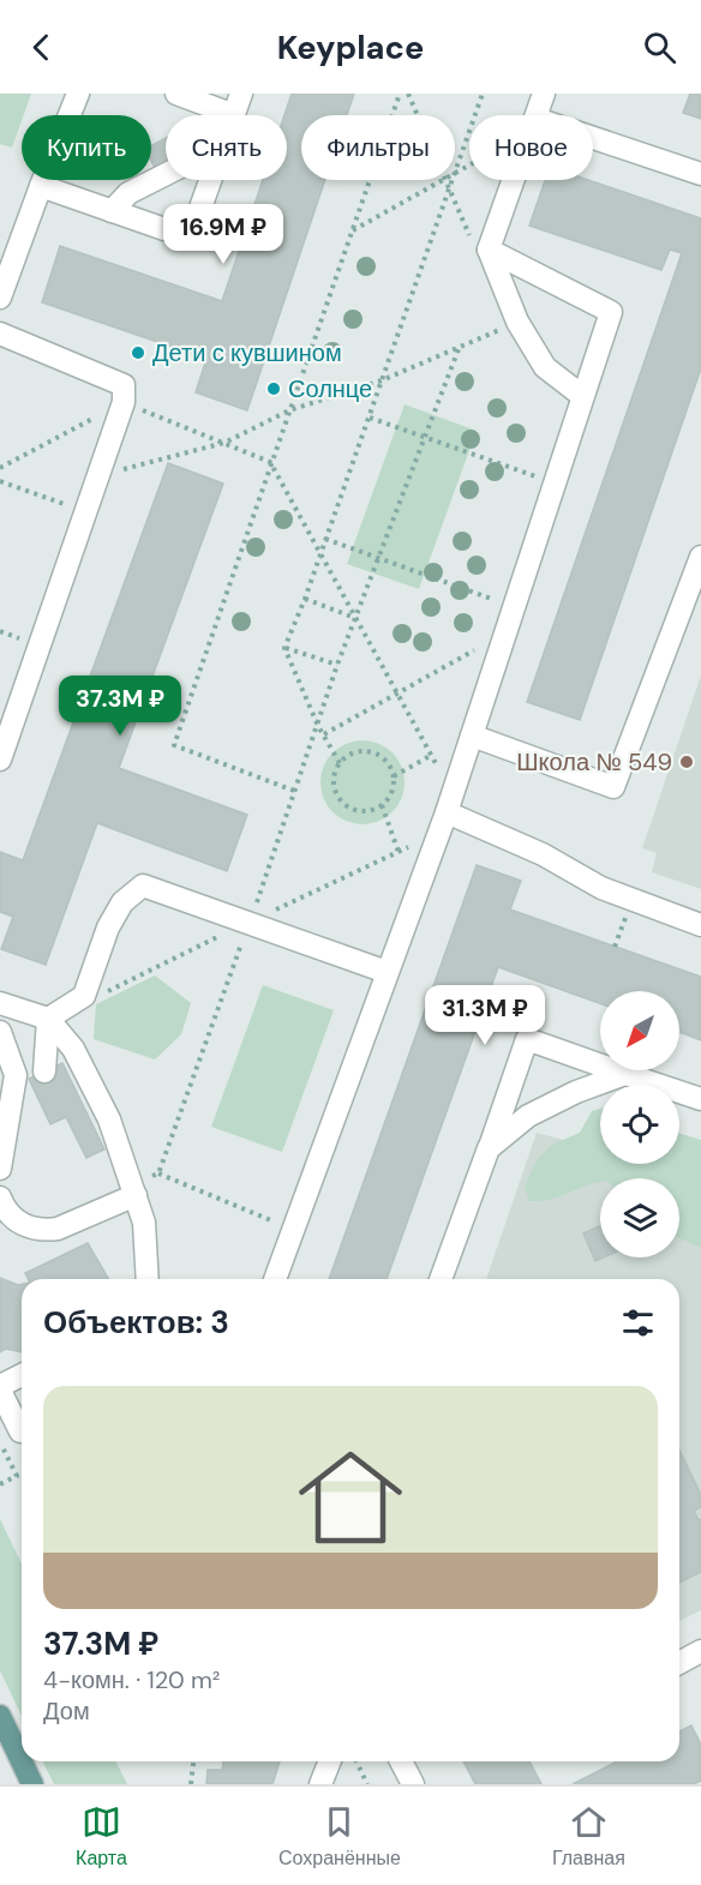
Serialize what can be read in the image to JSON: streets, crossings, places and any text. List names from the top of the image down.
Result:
{
  "places": ["Дети с кувшином", "Солнце", "Школа № 549"],
  "north": "bottom left",
  "page": {
    "header": "Keyplace",
    "chip": [
      "Купить",
      "Снять",
      "Фильтры",
      "Новое"
    ],
    "price": ["16.9M ₽", "37.3M ₽", "31.3M ₽"],
    "heading": "Объектов: 3",
    "list": [
      {
        "name": "37.3M ₽",
        "note": "4-комн. · 120 m² · Дом"
      }
    ],
    "tabs": ["Карта", "Сохранённые", "Главная"]
  }
}
